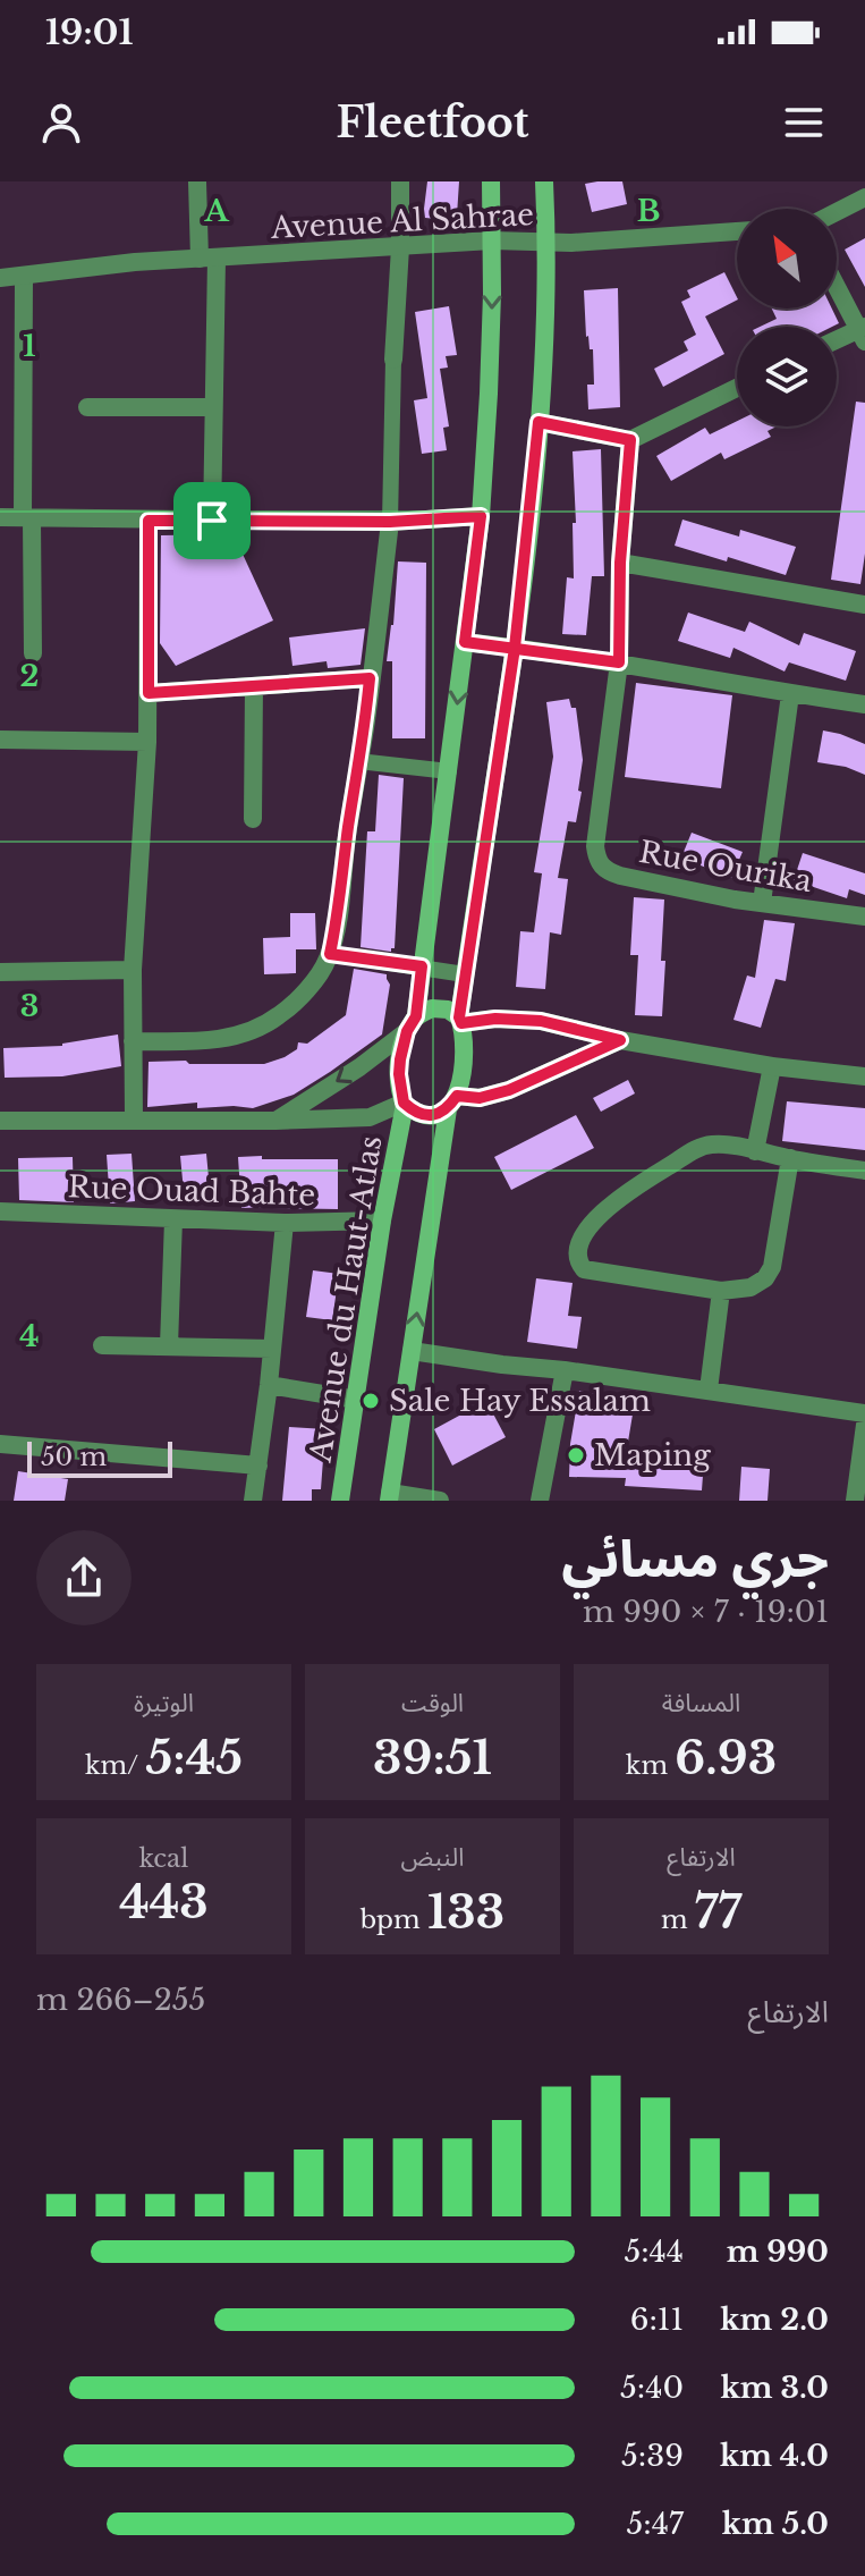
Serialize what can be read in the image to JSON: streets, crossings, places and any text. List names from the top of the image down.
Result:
{
  "streets": {
    "main road": ["Avenue du Haut-Atlas"],
    "street": ["Avenue Al Sahrae", "Rue Ourika", "Rue Ouad Bahte"]
  },
  "crossings": [
    ["Rue Ouad Bahte", "Avenue du Haut-Atlas"]
  ],
  "places": ["Sale Hay Essalam", "Maping"],
  "scale_bar": "50 m",
  "north": "top left",
  "page": {
    "status": "19:01",
    "header": "Fleetfoot",
    "scale": "50 m",
    "heading": ["جري مسائي", "19:01 · 7 × 990 m"],
    "stats": [
      ["المسافة", "6.93 km"],
      ["الوقت", "39:51"],
      ["الوتيرة", "5:45 /km"],
      ["الارتفاع", "77 m"],
      ["النبض", "133 bpm"],
      ["kcal", "443"]
    ],
    "chart": ["الارتفاع", "255–266 m"],
    "list": [
      {
        "name": "990 m",
        "note": "5:44"
      },
      {
        "name": "2.0 km",
        "note": "6:11"
      },
      {
        "name": "3.0 km",
        "note": "5:40"
      },
      {
        "name": "4.0 km",
        "note": "5:39"
      },
      {
        "name": "5.0 km",
        "note": "5:47"
      }
    ]
  },
  "grid": {
    "columns": ["A", "B"],
    "rows": [
      "1",
      "2",
      "3",
      "4"
    ]
  }
}
